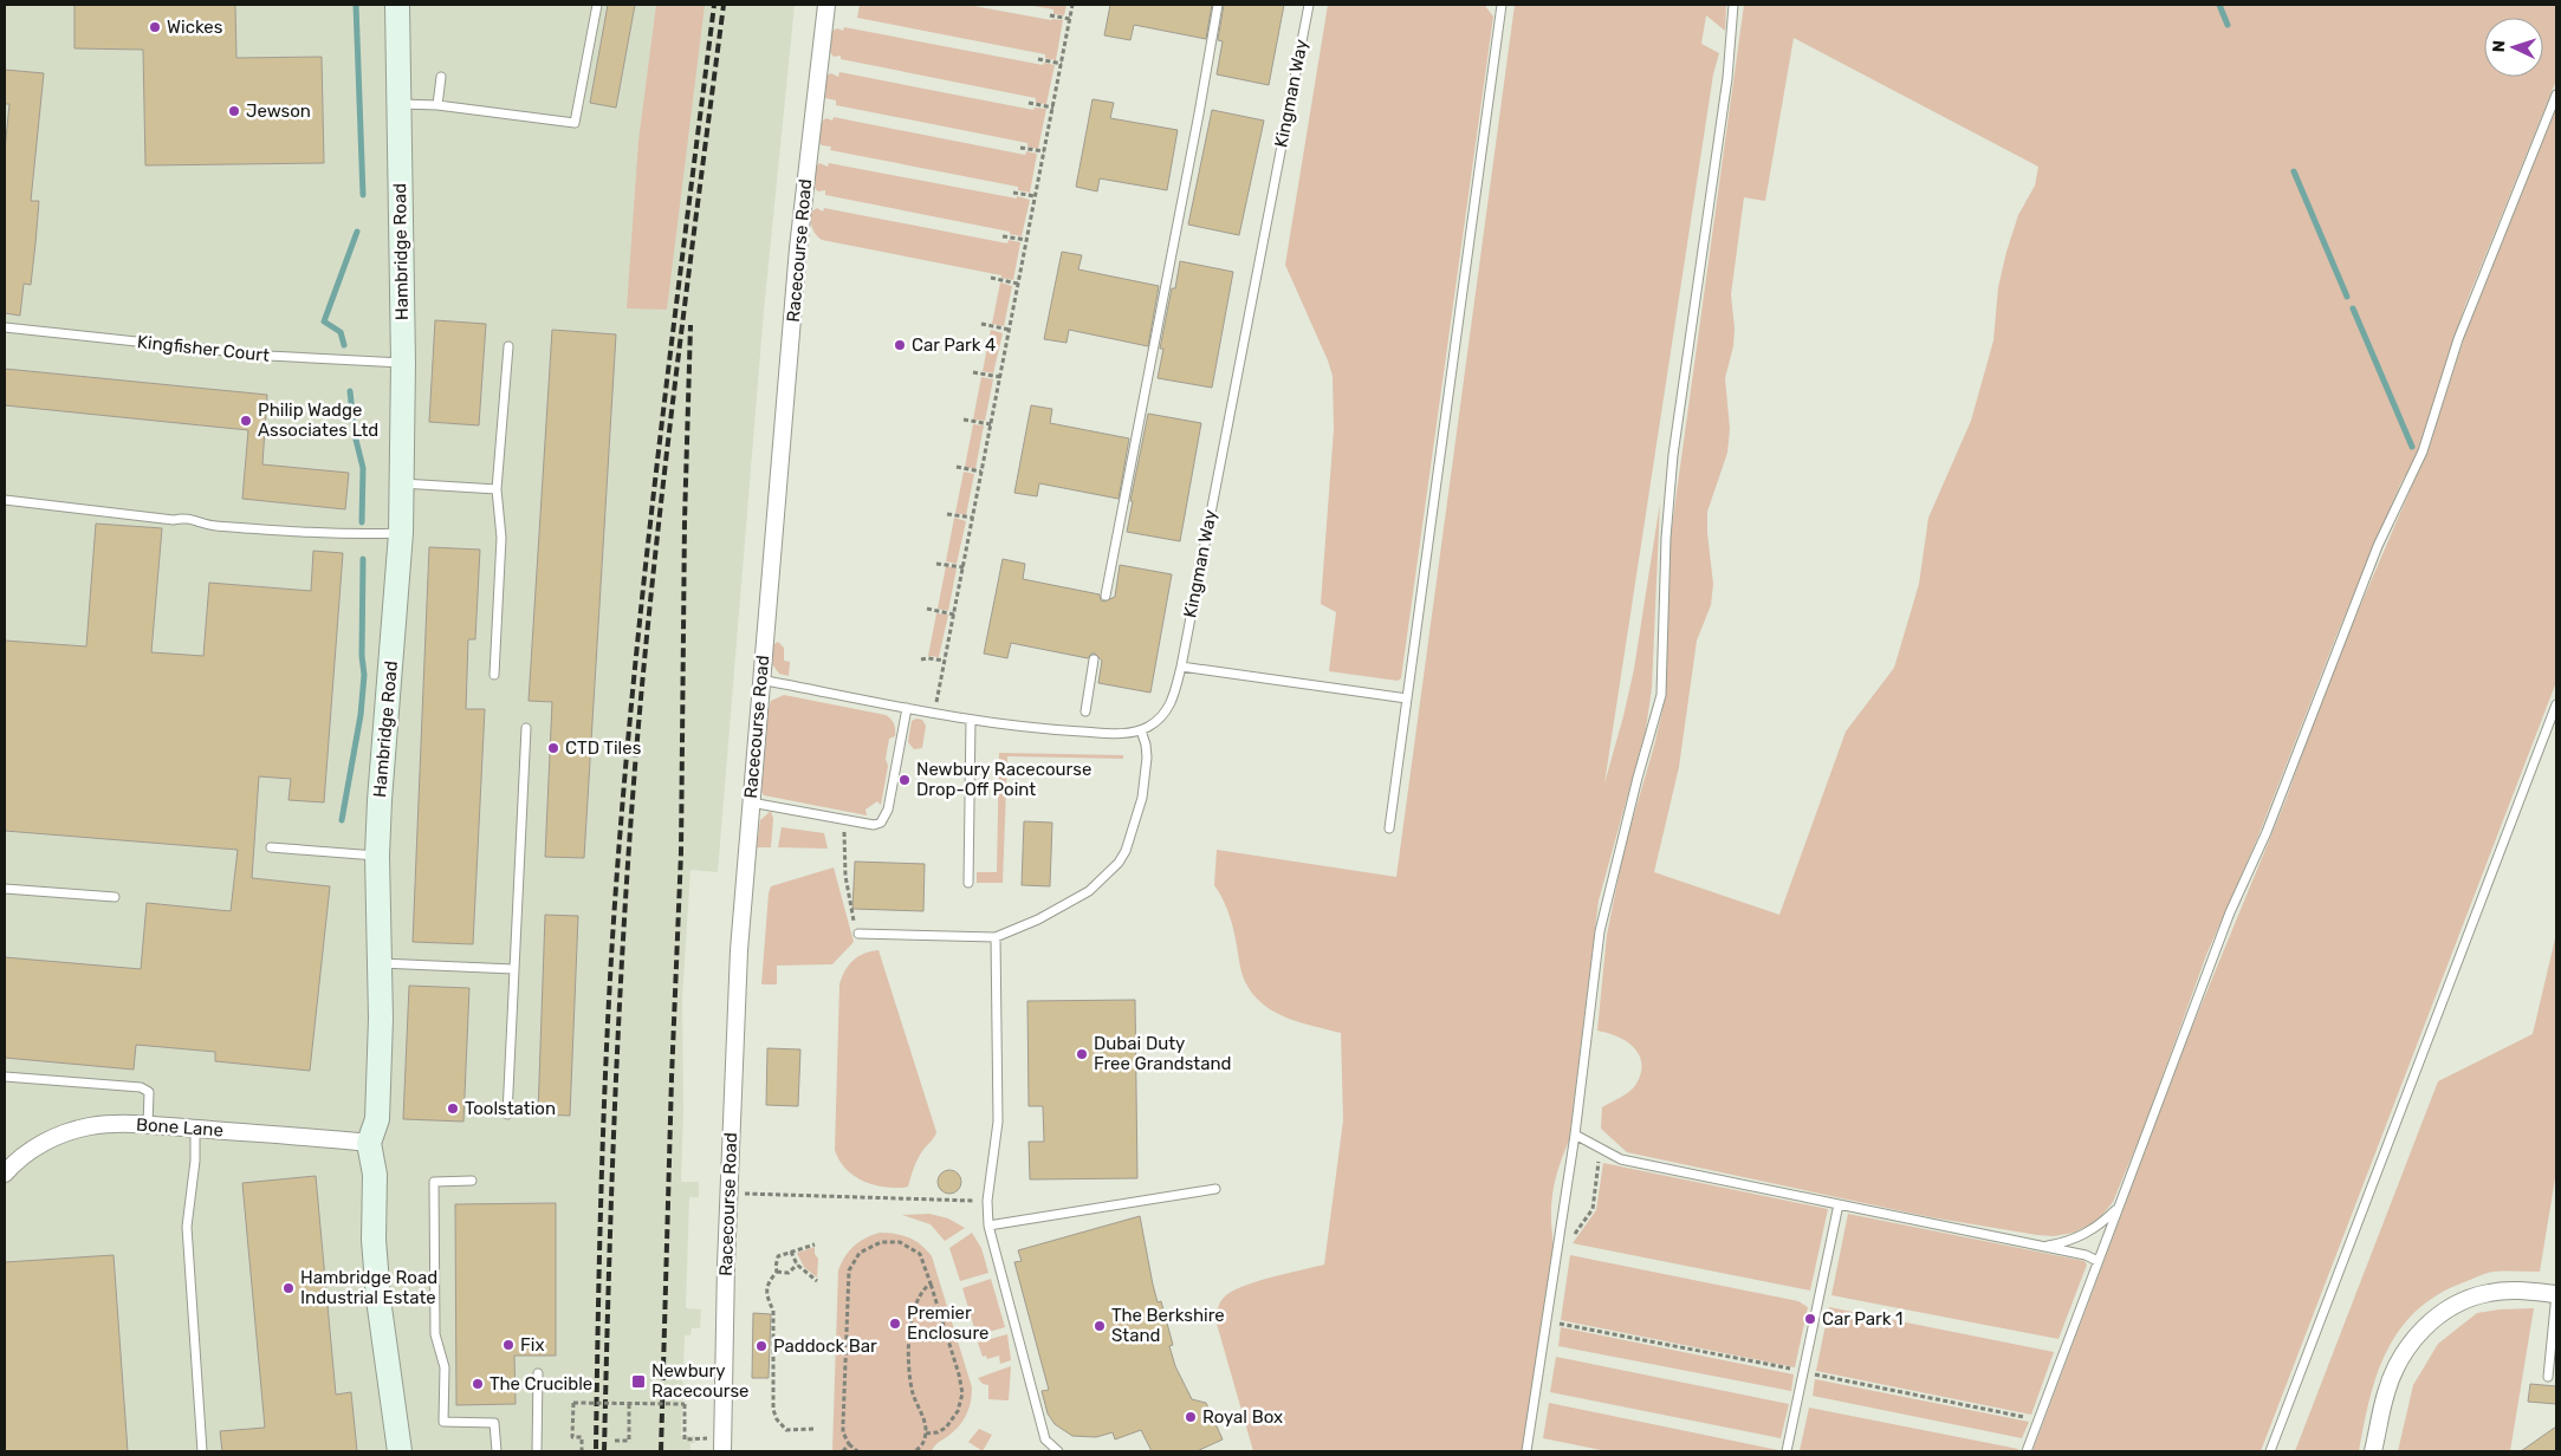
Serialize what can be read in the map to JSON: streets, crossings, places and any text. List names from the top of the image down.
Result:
{
  "streets": {
    "main road": ["Hambridge Road"],
    "street": ["Racecourse Road", "Bone Lane"],
    "lane": ["Kingman Way", "Kingfisher Court"]
  },
  "crossings": [
    ["Hambridge Road", "Kingfisher Court"],
    ["Hambridge Road", "Bone Lane"]
  ],
  "places": {
    "other": [
      "Wickes",
      "Jewson",
      "Car Park 4",
      "Philip Wadge Associates Ltd",
      "CTD Tiles",
      "Newbury Racecourse Drop-Off Point",
      "Dubai Duty Free Grandstand",
      "Toolstation",
      "Hambridge Road Industrial Estate",
      "Car Park 1",
      "Premier Enclosure",
      "The Berkshire Stand",
      "Fix",
      "Paddock Bar",
      "The Crucible",
      "Royal Box"
    ],
    "transit": ["Newbury Racecourse"]
  },
  "north": "left"
}
